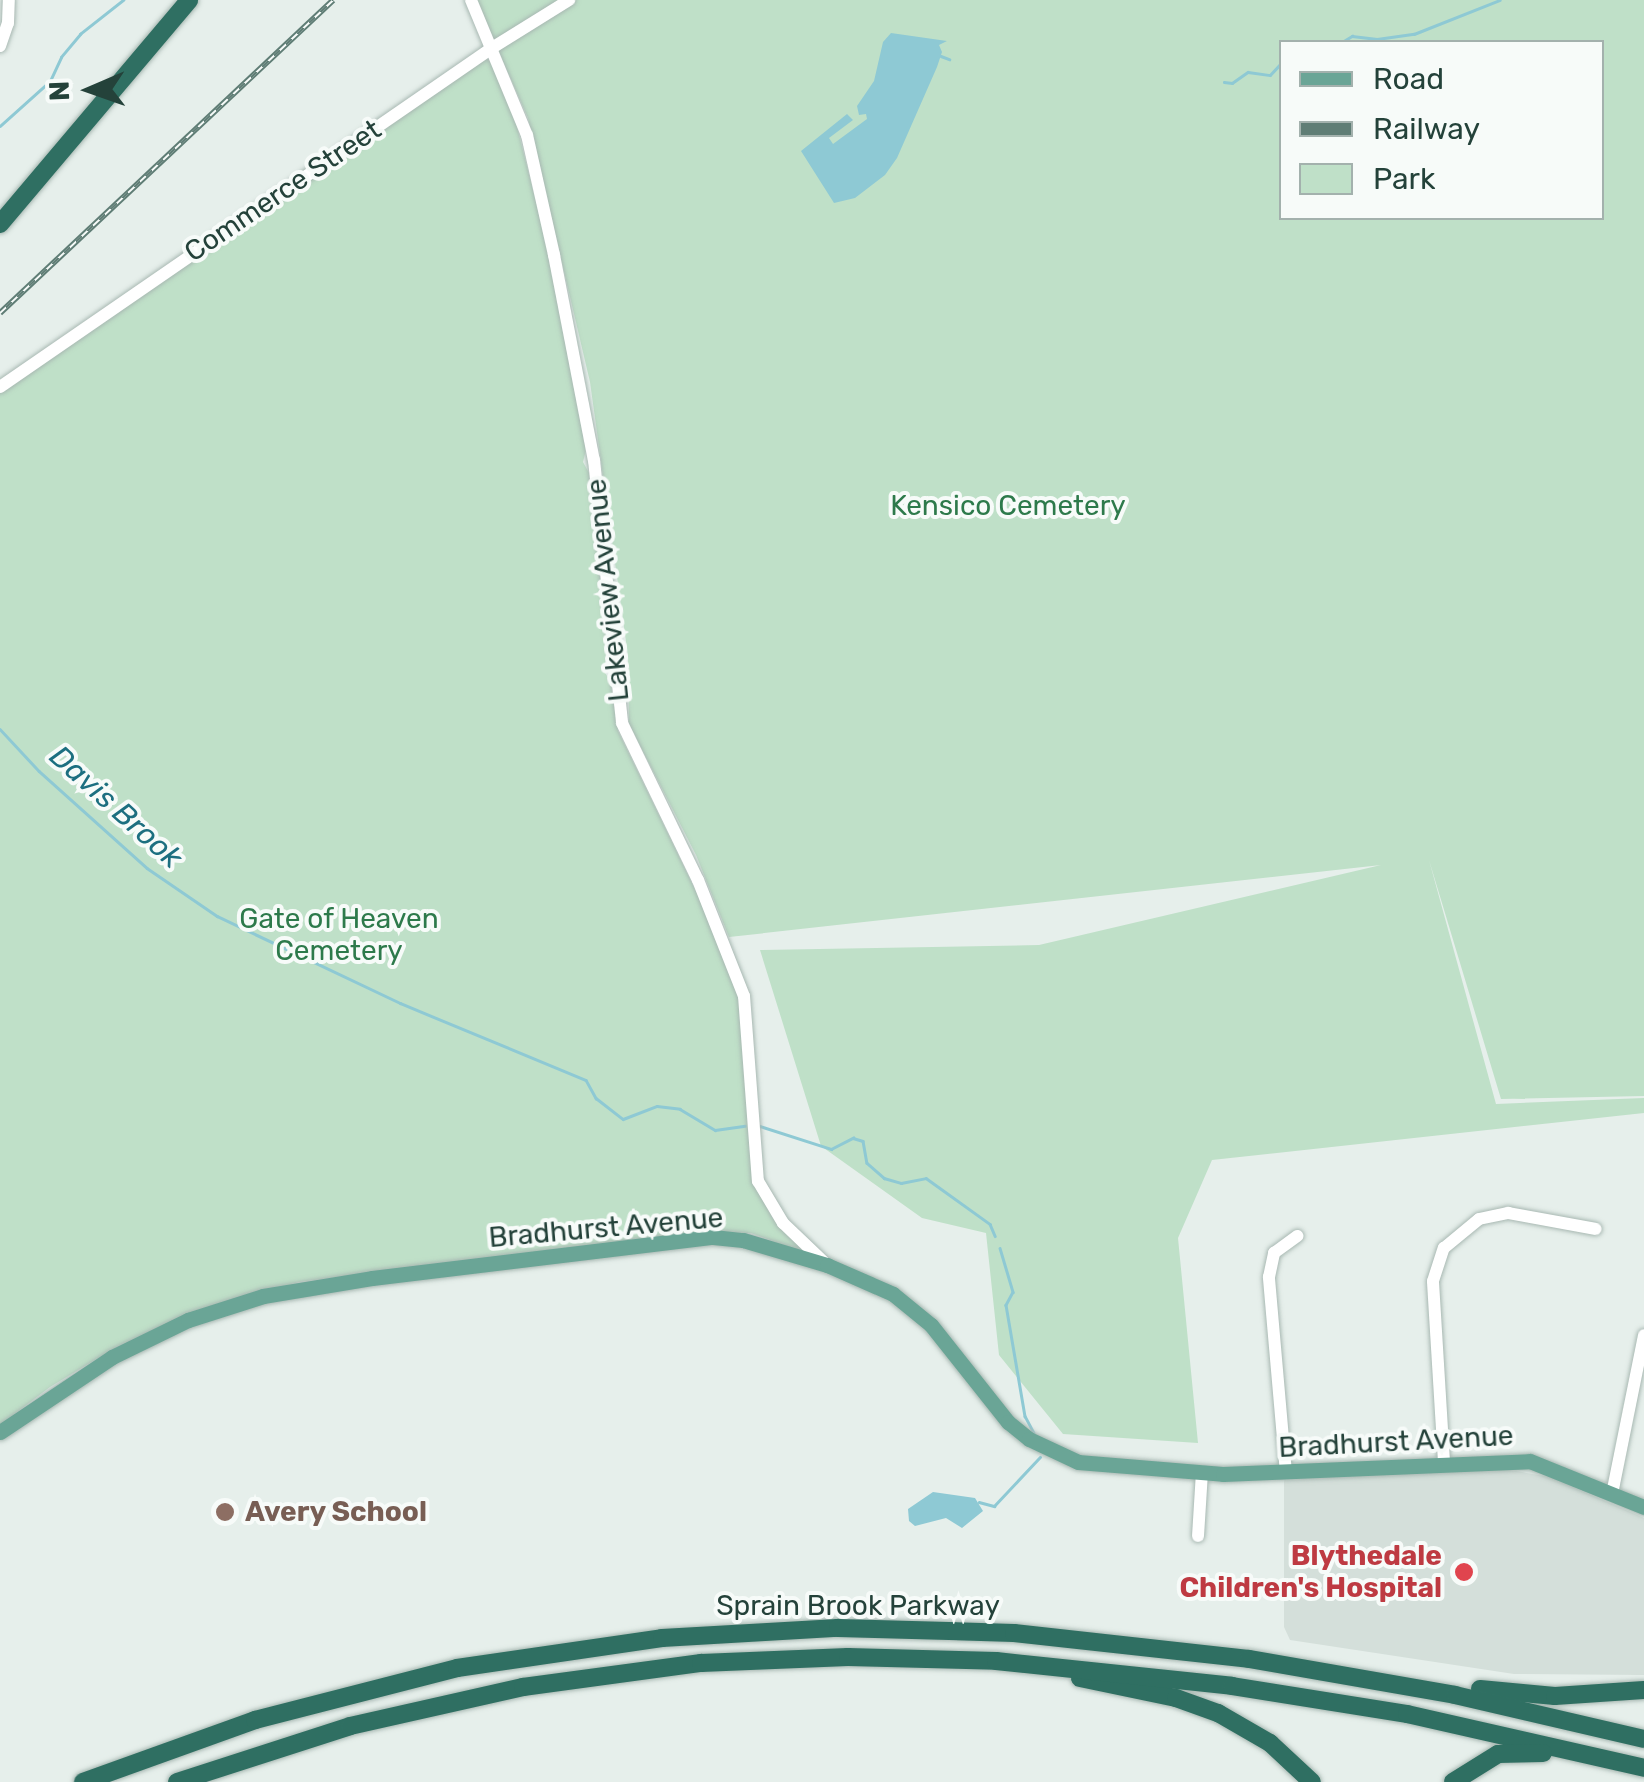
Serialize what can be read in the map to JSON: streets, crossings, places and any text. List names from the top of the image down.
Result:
{
  "streets": {
    "highway": ["Sprain Brook Parkway"],
    "main road": ["Bradhurst Avenue"],
    "street": ["Commerce Street", "Lakeview Avenue"]
  },
  "crossings": [
    ["Commerce Street", "Lakeview Avenue"],
    ["Lakeview Avenue", "Bradhurst Avenue"]
  ],
  "water": ["Davis Brook"],
  "parks": ["Kensico Cemetery", "Gate of Heaven Cemetery"],
  "places": ["Avery School", "Blythedale Children's Hospital"],
  "legend": ["Road", "Railway", "Park"],
  "north": "left"
}
